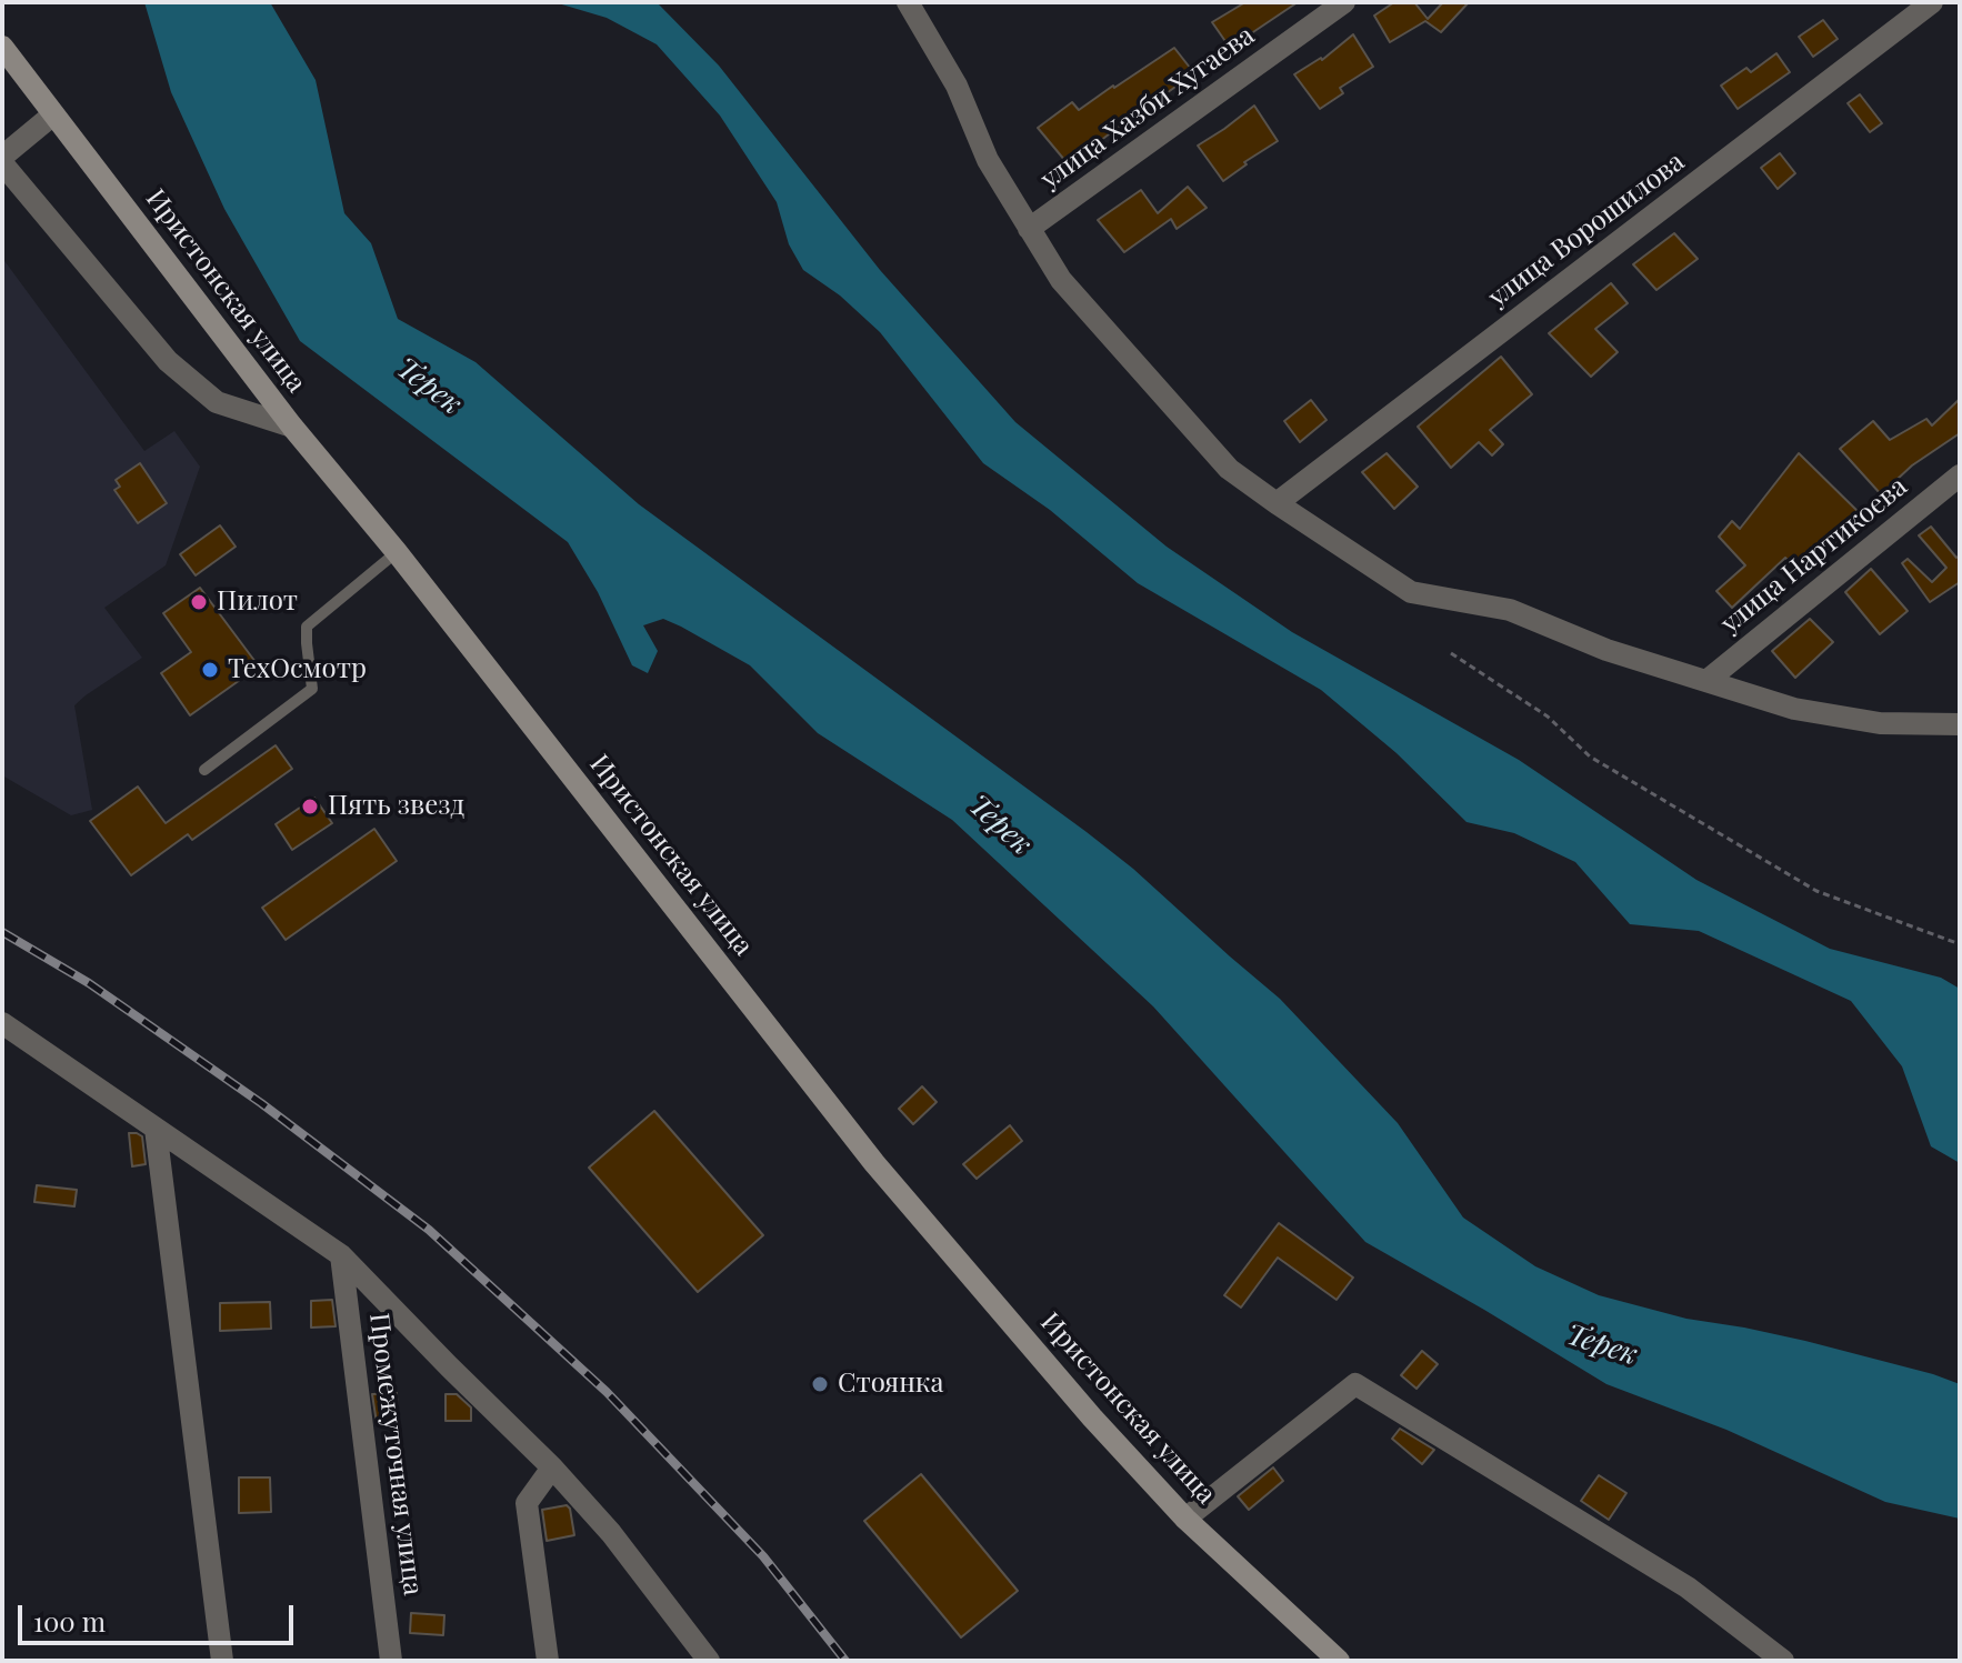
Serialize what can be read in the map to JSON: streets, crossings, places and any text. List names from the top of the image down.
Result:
{
  "streets": {
    "main road": ["Иристонская улица"],
    "street": [
      "улица Хазби Хугаева",
      "улица Ворошилова",
      "улица Нартикоева",
      "Промежуточная улица"
    ]
  },
  "water": ["Терек"],
  "places": [
    "Пилот",
    "ТехОсмотр",
    "Пять звезд",
    "Стоянка"
  ],
  "scale_bar": "100 m"
}
